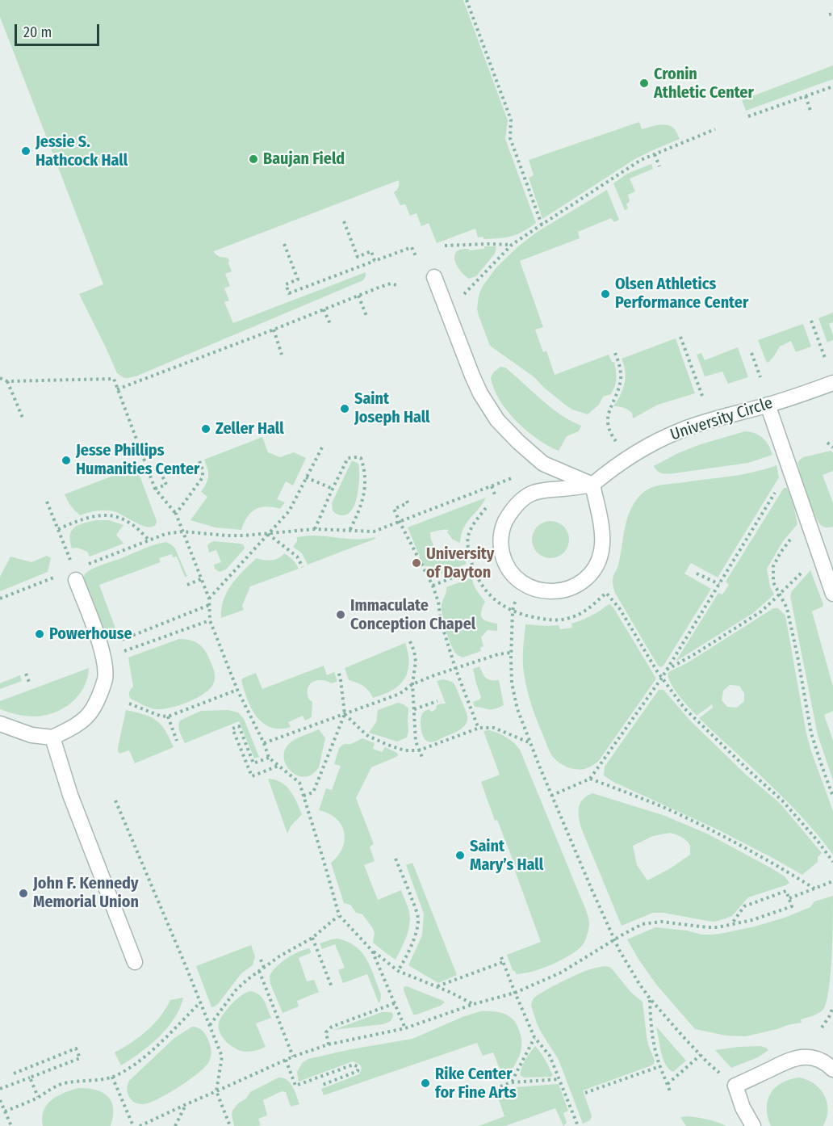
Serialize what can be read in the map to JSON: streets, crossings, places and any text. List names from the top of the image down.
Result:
{
  "streets": {
    "street": ["University Circle"]
  },
  "places": [
    "Cronin Athletic Center",
    "Jessie S. Hathcock Hall",
    "Baujan Field",
    "Olsen Athletics Performance Center",
    "Saint Joseph Hall",
    "Zeller Hall",
    "Jesse Phillips Humanities Center",
    "University of Dayton",
    "Immaculate Conception Chapel",
    "Powerhouse",
    "Saint Mary’s Hall",
    "John F. Kennedy Memorial Union",
    "Rike Center for Fine Arts"
  ],
  "scale_bar": "20 m"
}
